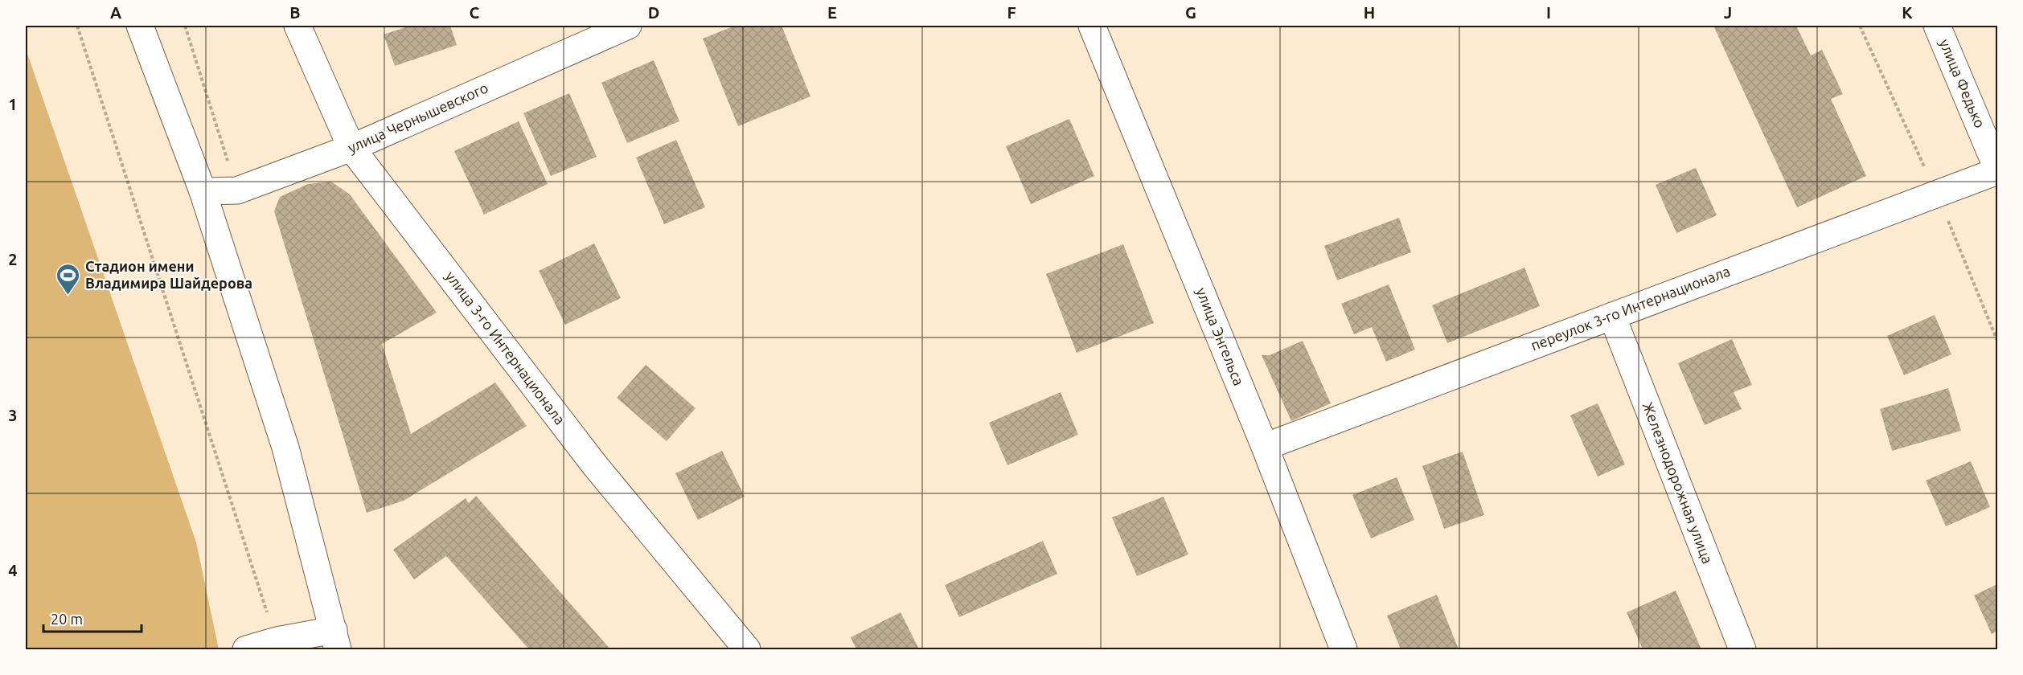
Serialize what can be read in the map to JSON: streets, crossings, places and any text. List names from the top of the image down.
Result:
{
  "streets": {
    "street": [
      "улица Федько",
      "улица Чернышевского",
      "переулок 3-го Интернационала",
      "улица Энгельса",
      "улица 3-го Интернационала",
      "Железнодорожная улица"
    ]
  },
  "crossings": [
    ["улица Федько", "переулок 3-го Интернационала"],
    ["улица Чернышевского", "улица 3-го Интернационала"],
    ["переулок 3-го Интернационала", "улица Энгельса"],
    ["переулок 3-го Интернационала", "Железнодорожная улица"]
  ],
  "places": {
    "sports": ["Стадион имени Владимира Шайдерова"]
  },
  "scale_bar": "20 m",
  "grid": {
    "columns": [
      "A",
      "B",
      "C",
      "D",
      "E",
      "F",
      "G",
      "H",
      "I",
      "J",
      "K"
    ],
    "rows": [
      "1",
      "2",
      "3",
      "4"
    ]
  }
}
